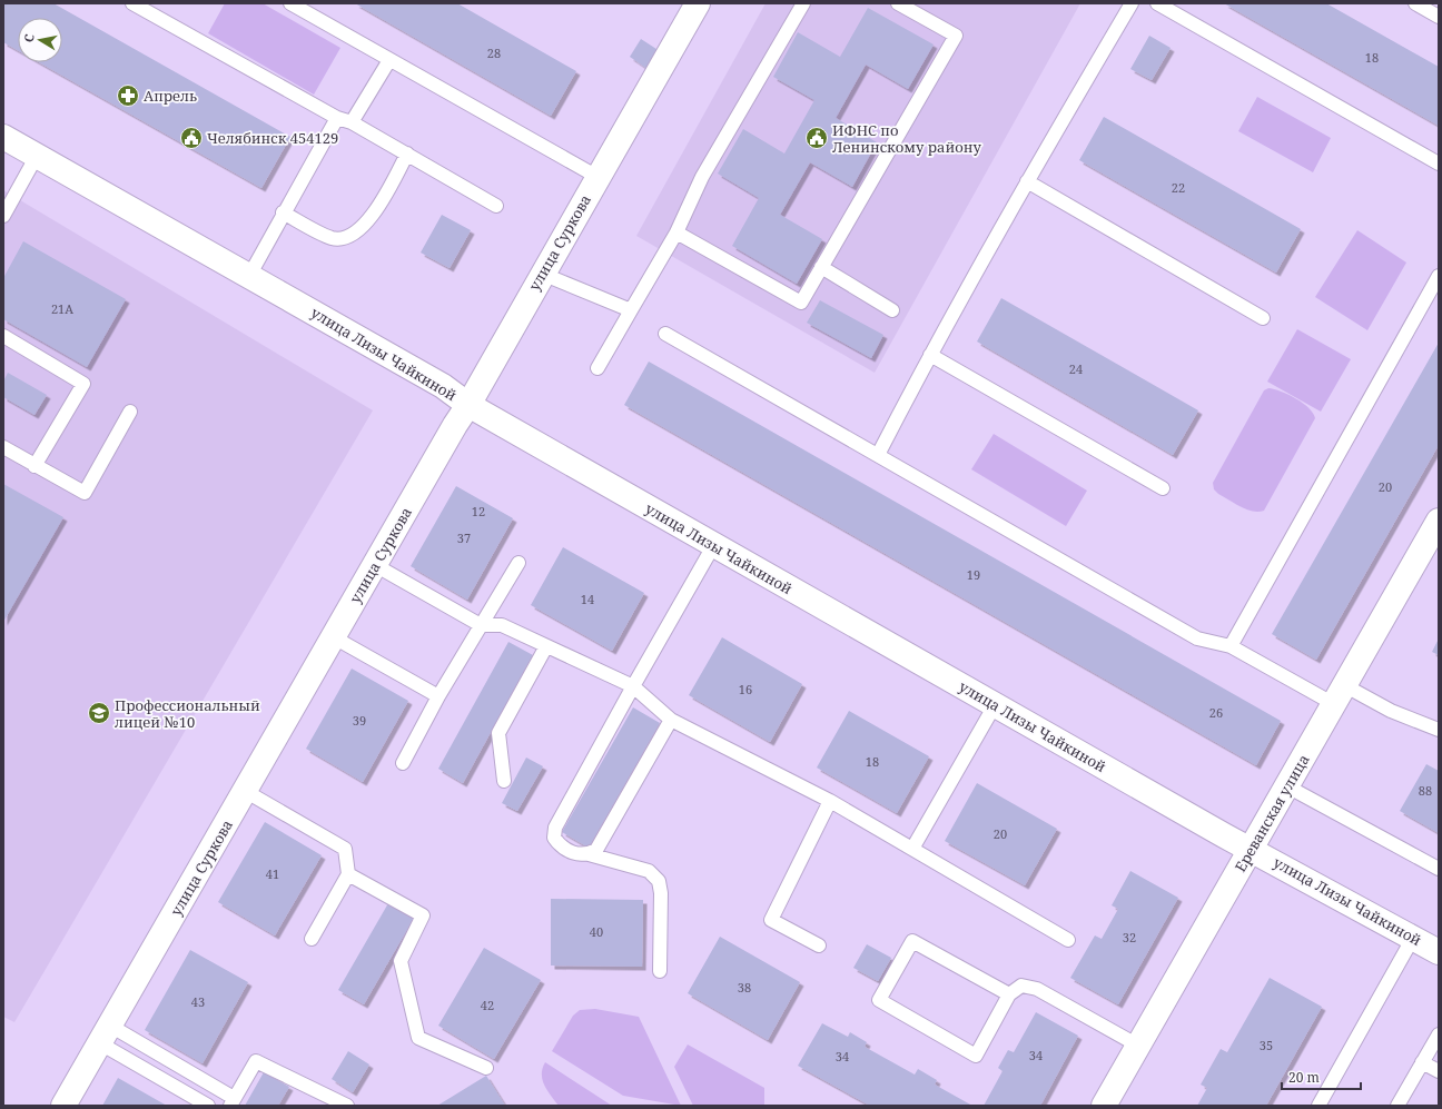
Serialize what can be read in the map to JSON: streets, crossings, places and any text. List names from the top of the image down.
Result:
{
  "streets": {
    "street": ["улица Суркова", "улица Лизы Чайкиной", "Ереванская улица"]
  },
  "crossings": [
    ["улица Суркова", "улица Лизы Чайкиной"],
    ["улица Лизы Чайкиной", "Ереванская улица"]
  ],
  "places": {
    "pharmacy": ["Апрель"],
    "public building": ["Челябинск 454129", "ИФНС по Ленинскому району"],
    "school or university": ["Профессиональный лицей №10"]
  },
  "house_numbers": [
    "28",
    "18",
    "22",
    "21А",
    "24",
    "20",
    "12",
    "37",
    "19",
    "14",
    "16",
    "26",
    "39",
    "18",
    "88",
    "20",
    "41",
    "40",
    "32",
    "38",
    "43",
    "42",
    "35",
    "34",
    "34"
  ],
  "scale_bar": "20 m",
  "north": "left"
}
